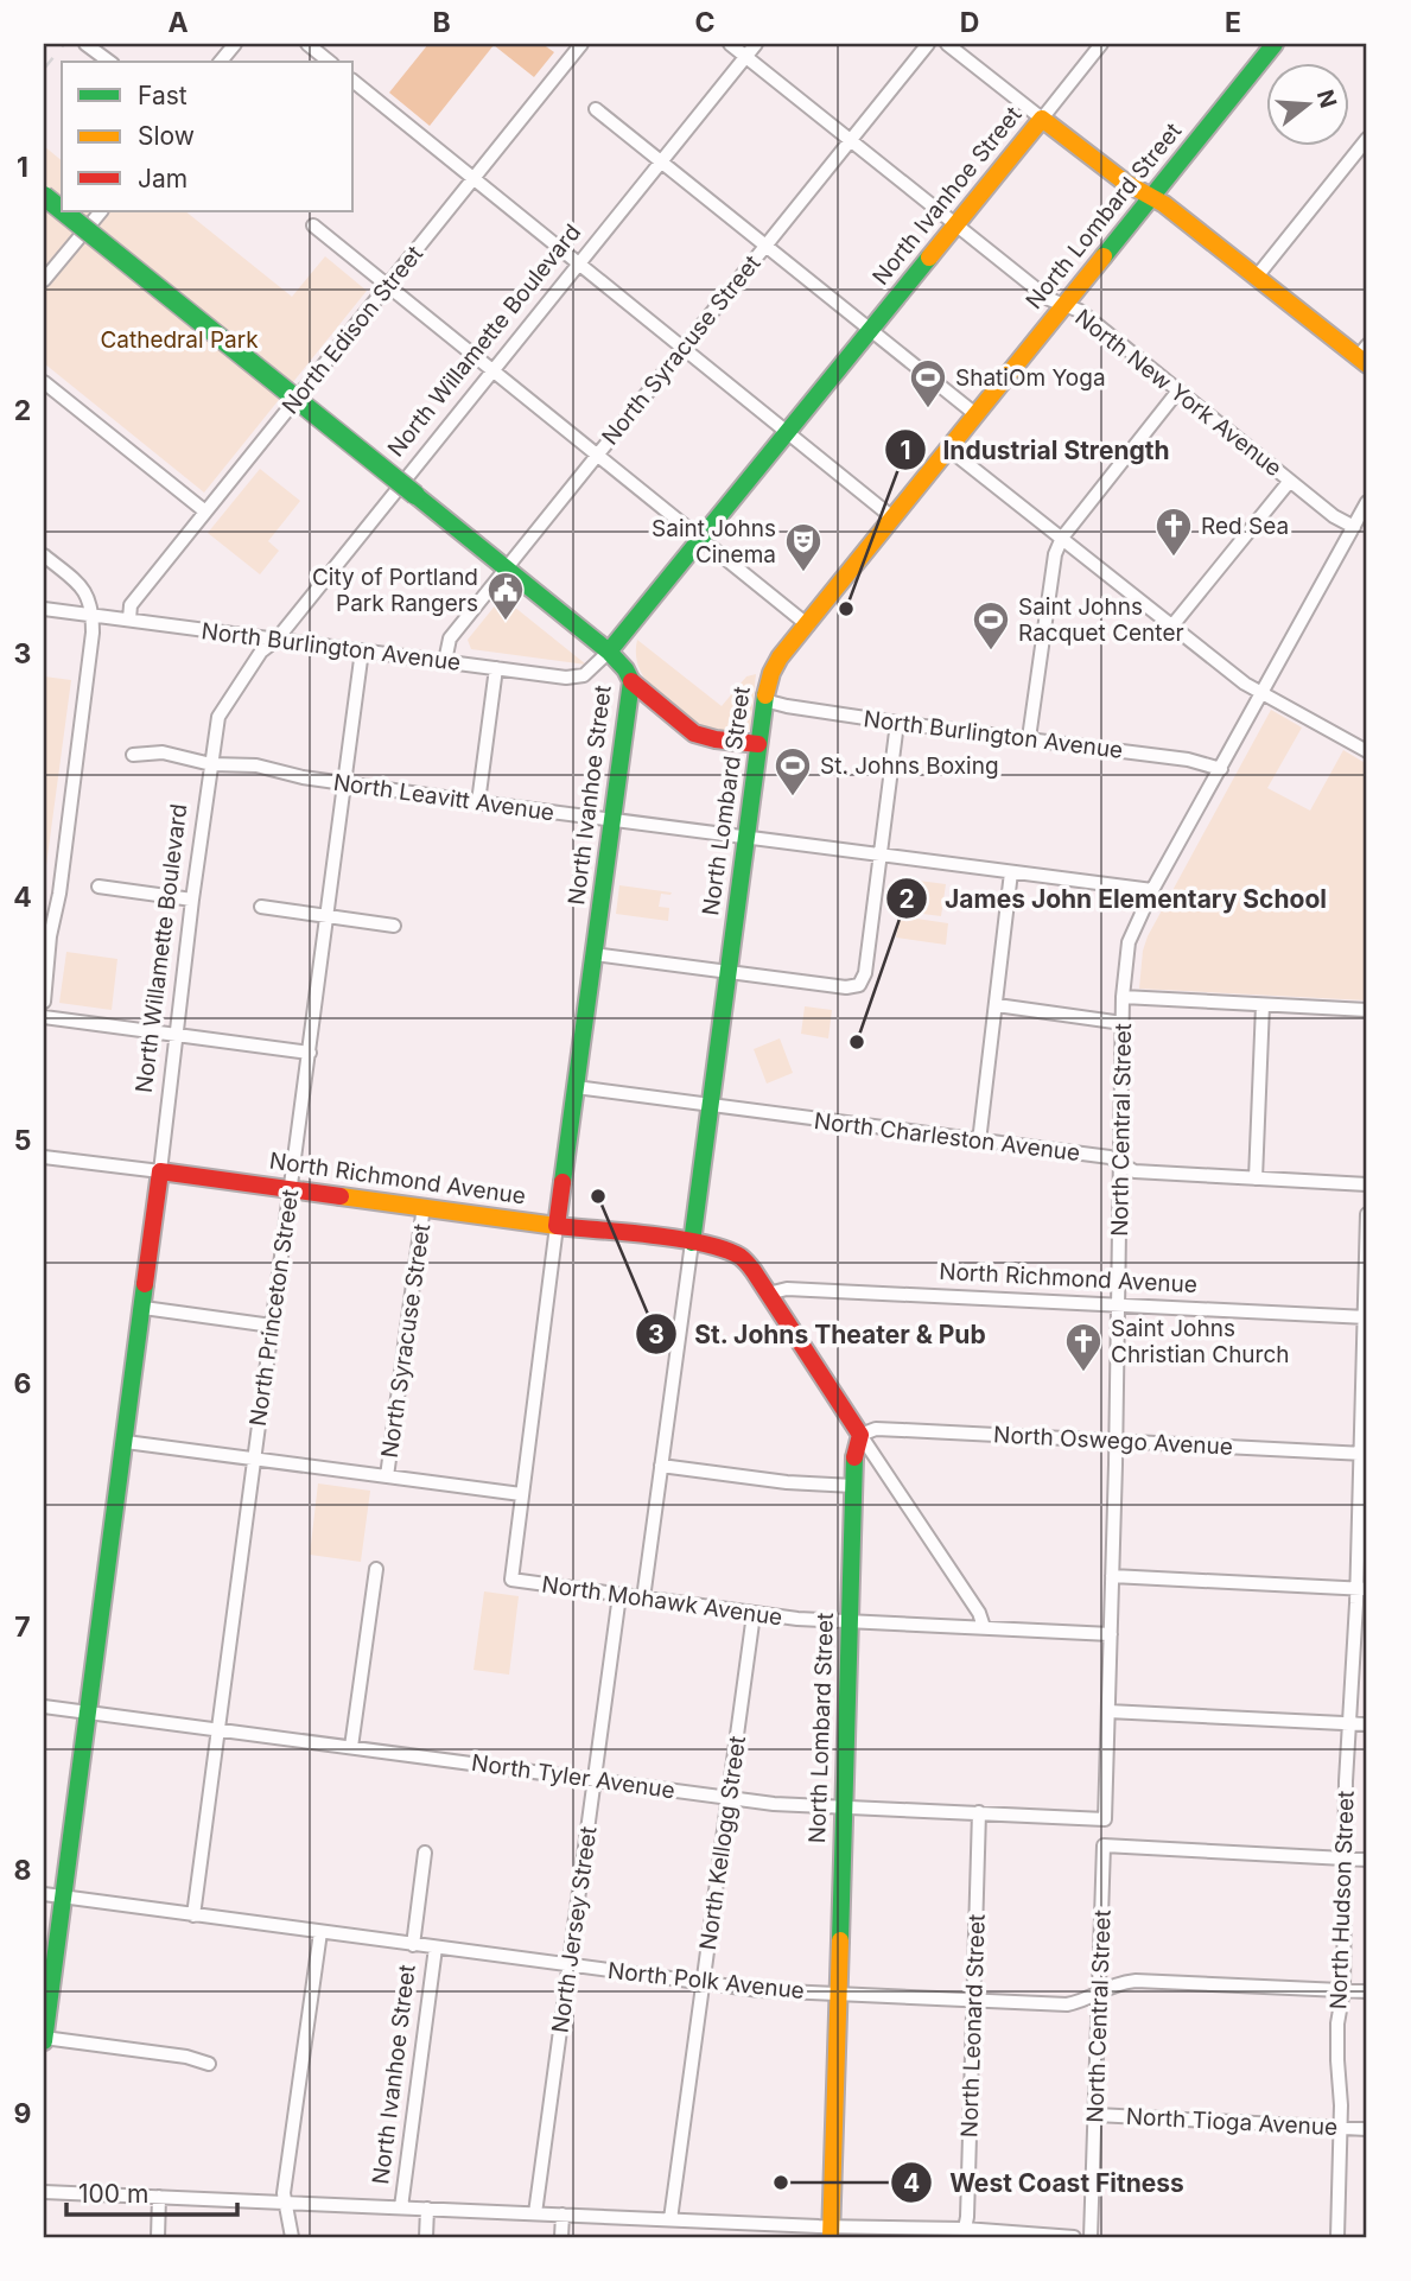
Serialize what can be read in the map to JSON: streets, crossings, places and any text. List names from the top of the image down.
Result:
{
  "streets": {
    "main road": [
      "North Ivanhoe Street",
      "North Lombard Street",
      "North Willamette Boulevard",
      "North Richmond Avenue"
    ],
    "street": [
      "North Edison Street",
      "North Syracuse Street",
      "North New York Avenue",
      "North Burlington Avenue",
      "North Leavitt Avenue",
      "North Central Street",
      "North Charleston Avenue",
      "North Princeton Street",
      "North Oswego Avenue",
      "North Mohawk Avenue",
      "North Tyler Avenue",
      "North Kellogg Street",
      "North Hudson Street",
      "North Jersey Street",
      "North Polk Avenue",
      "North Leonard Street",
      "North Tioga Avenue"
    ]
  },
  "crossings": [
    ["North Ivanhoe Street", "North New York Avenue"],
    ["North Ivanhoe Street", "North Burlington Avenue"],
    ["North Ivanhoe Street", "North Leavitt Avenue"],
    ["North Ivanhoe Street", "North Charleston Avenue"],
    ["North Ivanhoe Street", "North Richmond Avenue"],
    ["North Ivanhoe Street", "North Mohawk Avenue"],
    ["North Ivanhoe Street", "North Polk Avenue"],
    ["North Lombard Street", "North New York Avenue"],
    ["North Lombard Street", "North Burlington Avenue"],
    ["North Lombard Street", "North Leavitt Avenue"],
    ["North Lombard Street", "North Charleston Avenue"],
    ["North Lombard Street", "North Richmond Avenue"],
    ["North Lombard Street", "North Oswego Avenue"],
    ["North Lombard Street", "North Mohawk Avenue"],
    ["North Lombard Street", "North Tyler Avenue"],
    ["North Lombard Street", "North Polk Avenue"],
    ["North Edison Street", "North Burlington Avenue"],
    ["North Willamette Boulevard", "North New York Avenue"],
    ["North Willamette Boulevard", "North Burlington Avenue"],
    ["North Willamette Boulevard", "North Leavitt Avenue"],
    ["North Willamette Boulevard", "North Richmond Avenue"],
    ["North Willamette Boulevard", "North Tyler Avenue"],
    ["North Willamette Boulevard", "North Polk Avenue"],
    ["North Syracuse Street", "North New York Avenue"],
    ["North Syracuse Street", "North Burlington Avenue"],
    ["North Syracuse Street", "North Richmond Avenue"],
    ["North New York Avenue", "North Central Street"],
    ["North Burlington Avenue", "North Central Street"],
    ["North Burlington Avenue", "North Princeton Street"],
    ["North Leavitt Avenue", "North Central Street"],
    ["North Leavitt Avenue", "North Princeton Street"],
    ["North Central Street", "North Charleston Avenue"],
    ["North Central Street", "North Richmond Avenue"],
    ["North Central Street", "North Oswego Avenue"],
    ["North Central Street", "North Mohawk Avenue"],
    ["North Central Street", "North Tyler Avenue"],
    ["North Central Street", "North Hudson Street"],
    ["North Central Street", "North Polk Avenue"],
    ["North Central Street", "North Tioga Avenue"],
    ["North Richmond Avenue", "North Princeton Street"],
    ["North Richmond Avenue", "North Hudson Street"],
    ["North Princeton Street", "North Tyler Avenue"],
    ["North Princeton Street", "North Polk Avenue"],
    ["North Oswego Avenue", "North Hudson Street"],
    ["North Mohawk Avenue", "North Kellogg Street"],
    ["North Mohawk Avenue", "North Jersey Street"],
    ["North Tyler Avenue", "North Kellogg Street"],
    ["North Tyler Avenue", "North Jersey Street"],
    ["North Tyler Avenue", "North Leonard Street"],
    ["North Kellogg Street", "North Polk Avenue"],
    ["North Hudson Street", "North Polk Avenue"],
    ["North Hudson Street", "North Tioga Avenue"],
    ["North Jersey Street", "North Polk Avenue"],
    ["North Polk Avenue", "North Leonard Street"]
  ],
  "parks": ["Cathedral Park"],
  "places": {
    "sports": ["ShatiOm Yoga", "Saint Johns Racquet Center", "St. Johns Boxing"],
    "church": ["Red Sea", "Saint Johns Christian Church"],
    "theatre": ["Saint Johns Cinema"],
    "other": [
      "Industrial Strength",
      "James John Elementary School",
      "St. Johns Theater & Pub",
      "West Coast Fitness"
    ],
    "public building": ["City of Portland Park Rangers"]
  },
  "legend": ["Fast", "Slow", "Jam"],
  "scale_bar": "100 m",
  "north": "right",
  "grid": {
    "columns": [
      "A",
      "B",
      "C",
      "D",
      "E"
    ],
    "rows": [
      "1",
      "2",
      "3",
      "4",
      "5",
      "6",
      "7",
      "8",
      "9"
    ]
  }
}
